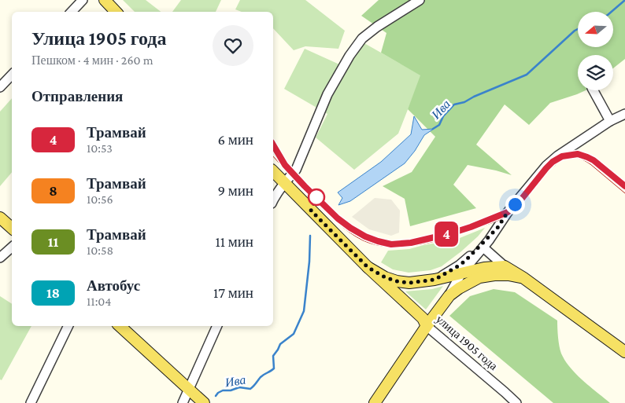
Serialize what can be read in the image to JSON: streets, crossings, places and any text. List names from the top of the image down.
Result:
{
  "streets": {
    "main road": ["улица 1905 года"]
  },
  "water": ["Ива"],
  "lines": ["tram line 4"],
  "north": "left",
  "page": {
    "on_map": "4",
    "heading": [
      ["Улица 1905 года", "Пешком · 4 мин · 260 m"],
      "Отправления"
    ],
    "list": [
      {
        "mark": "4",
        "name": "Трамвай",
        "note": "10:53",
        "value": "6 мин"
      },
      {
        "mark": "8",
        "name": "Трамвай",
        "note": "10:56",
        "value": "9 мин"
      },
      {
        "mark": "11",
        "name": "Трамвай",
        "note": "10:58",
        "value": "11 мин"
      },
      {
        "mark": "18",
        "name": "Автобус",
        "note": "11:04",
        "value": "17 мин"
      }
    ]
  }
}
